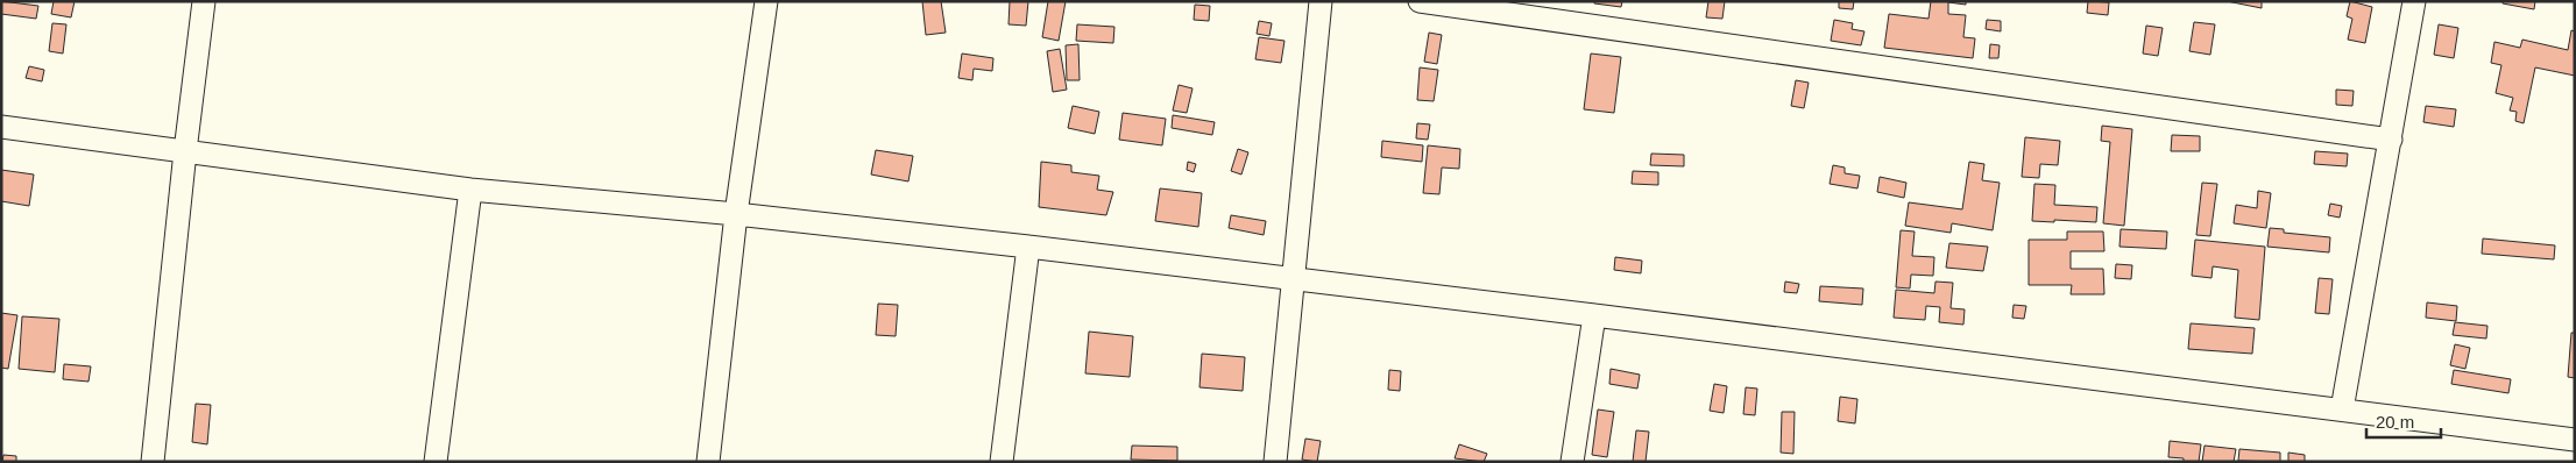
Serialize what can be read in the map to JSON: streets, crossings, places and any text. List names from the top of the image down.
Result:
{
  "scale_bar": "20 m"
}
